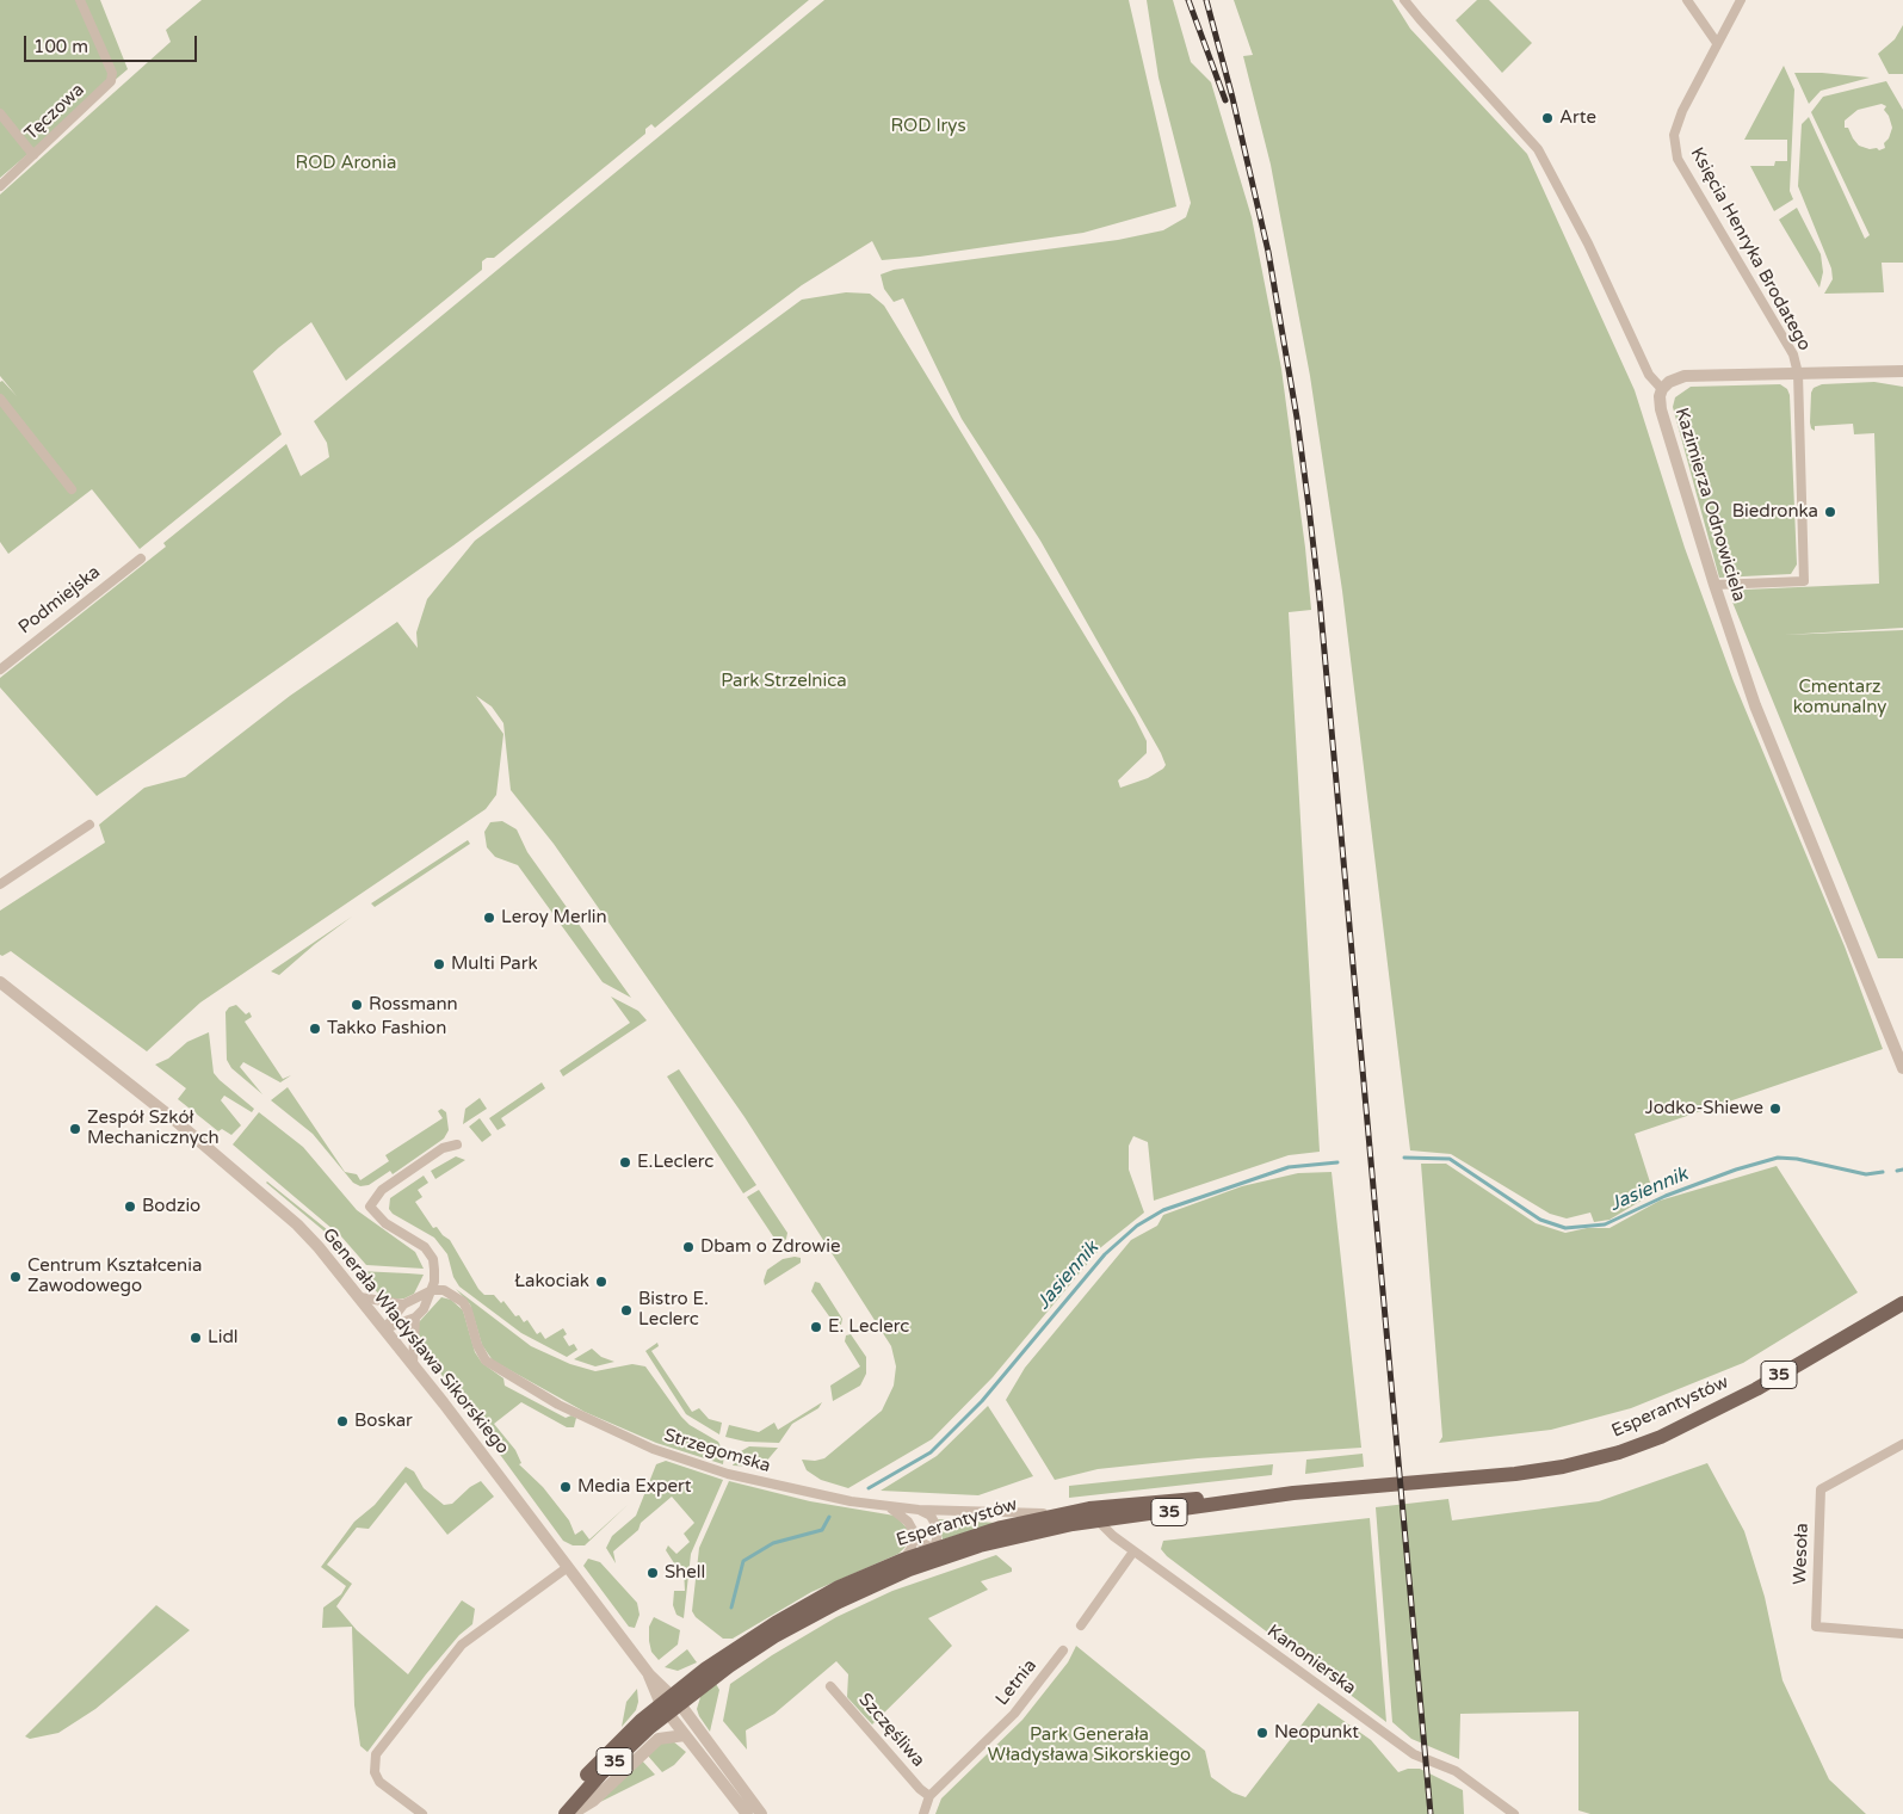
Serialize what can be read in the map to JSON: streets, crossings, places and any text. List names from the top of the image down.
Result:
{
  "streets": {
    "main road": ["35", "Esperantystów"],
    "street": [
      "Tęczowa",
      "Księcia Henryka Brodatego",
      "Kazimierza Odnowiciela",
      "Podmiejska",
      "Generała Władysława Sikorskiego",
      "Strzegomska",
      "Wesoła",
      "Kanonierska",
      "Letnia",
      "Szczęśliwa"
    ]
  },
  "crossings": [
    ["Księcia Henryka Brodatego", "Kazimierza Odnowiciela"],
    ["Generała Władysława Sikorskiego", "35"],
    ["Generała Władysława Sikorskiego", "Esperantystów"],
    ["35", "Esperantystów"],
    ["Esperantystów", "Strzegomska"],
    ["Esperantystów", "Kanonierska"],
    ["Letnia", "Szczęśliwa"]
  ],
  "water": ["Jasiennik"],
  "parks": [
    "ROD Irys",
    "ROD Aronia",
    "Park Strzelnica",
    "Cmentarz komunalny",
    "Park Generała Władysława Sikorskiego"
  ],
  "places": [
    "Arte",
    "Biedronka",
    "Leroy Merlin",
    "Multi Park",
    "Rossmann",
    "Takko Fashion",
    "Jodko-Shiewe",
    "Zespół Szkół Mechanicznych",
    "E.Leclerc",
    "Bodzio",
    "Dbam o Zdrowie",
    "Centrum Kształcenia Zawodowego",
    "Łakociak",
    "Bistro E. Leclerc",
    "E. Leclerc",
    "Lidl",
    "Boskar",
    "Media Expert",
    "Shell",
    "Neopunkt"
  ],
  "scale_bar": "100 m"
}
